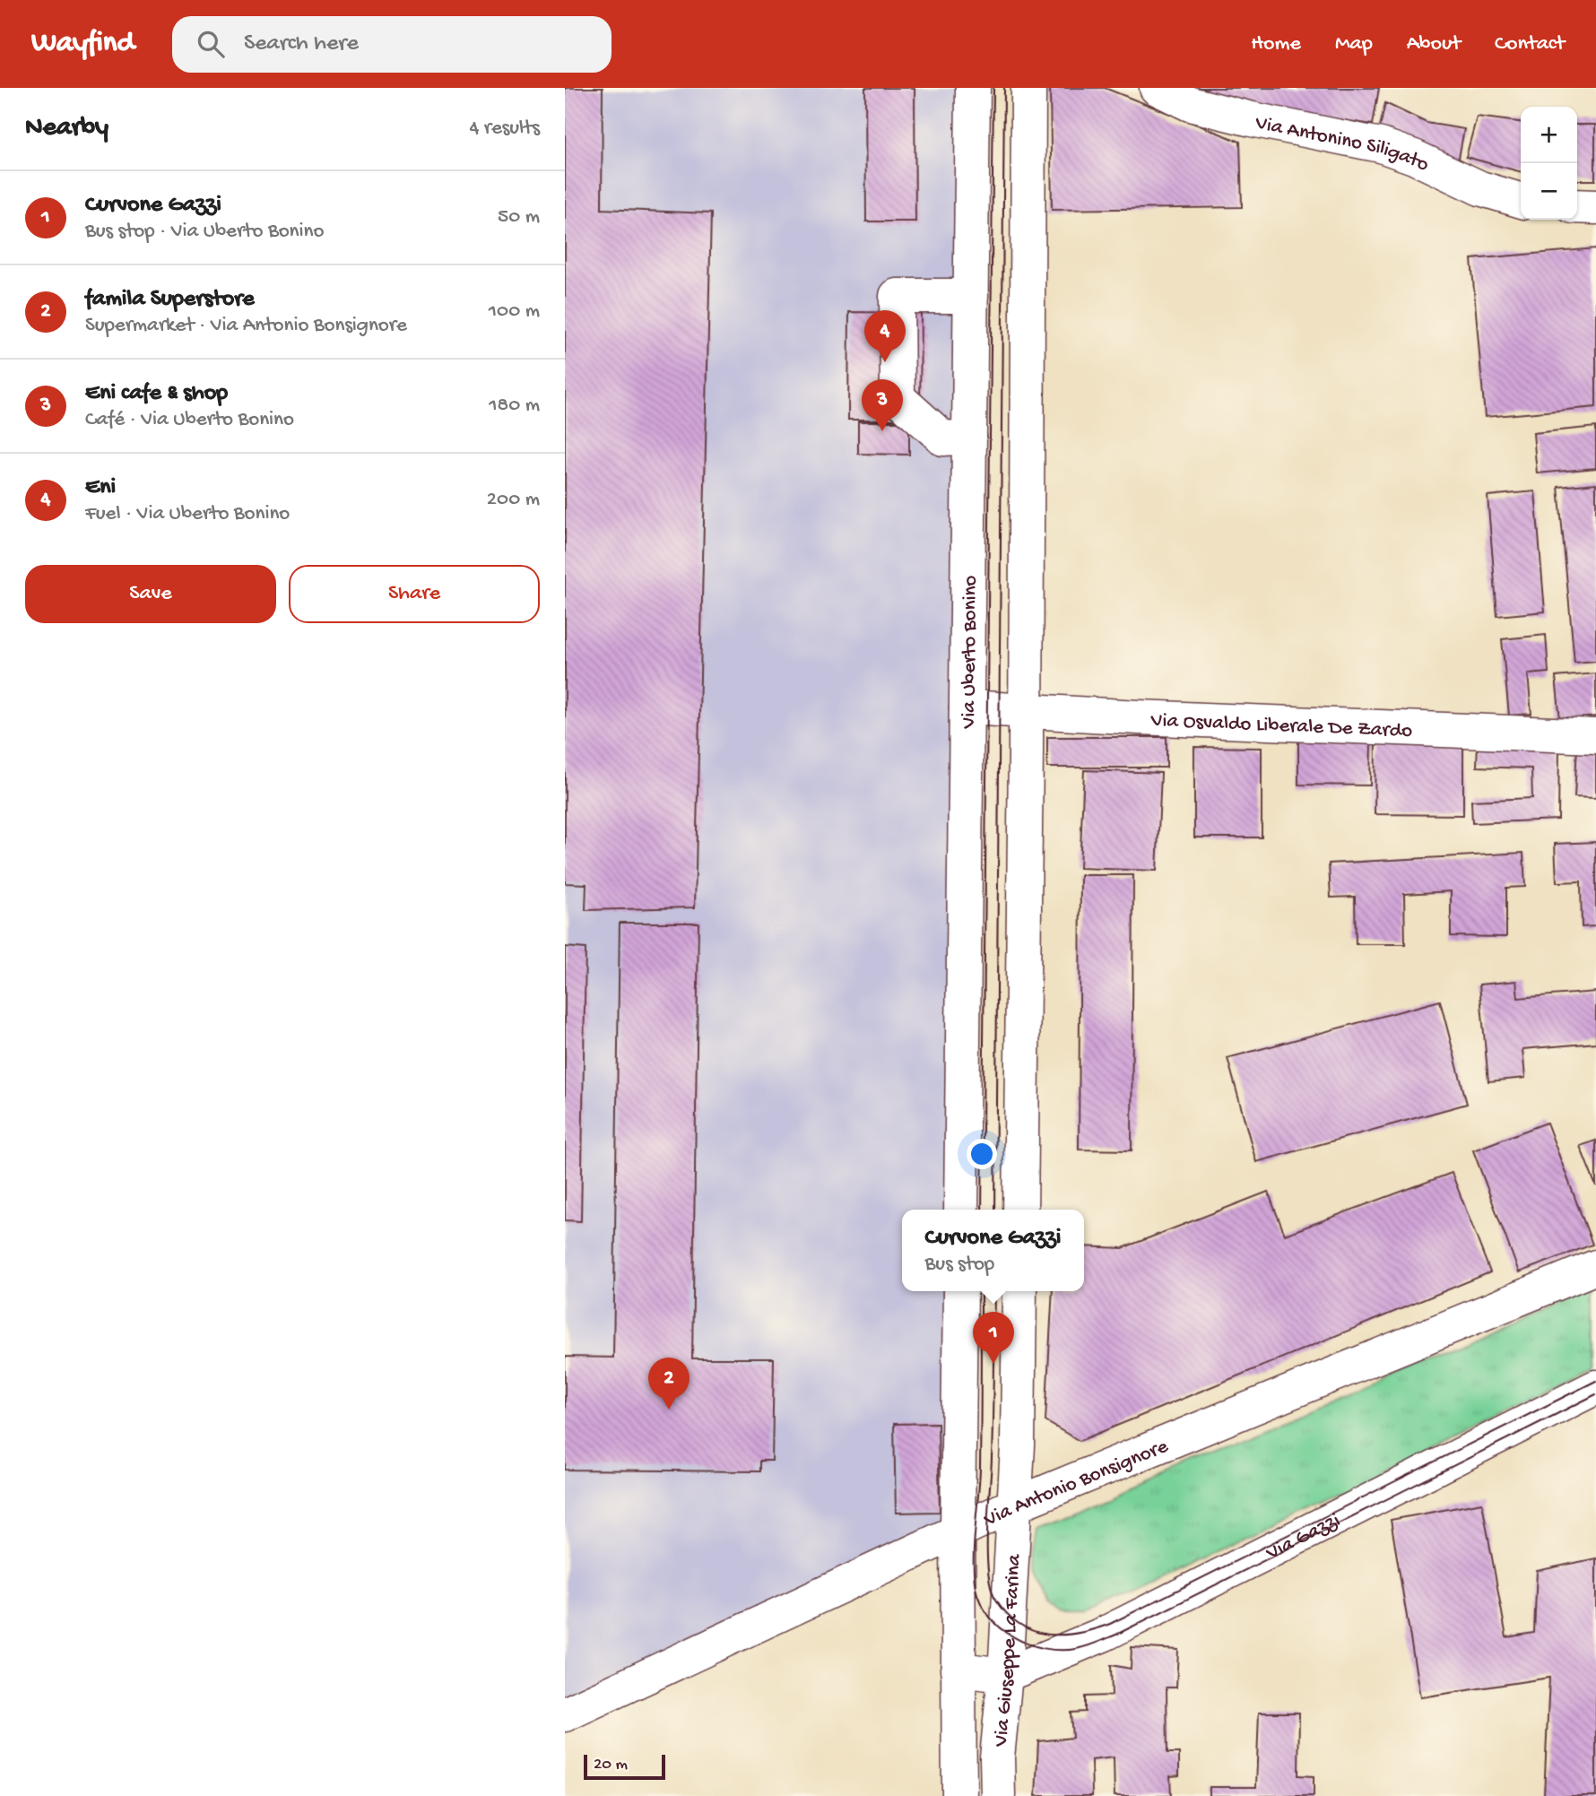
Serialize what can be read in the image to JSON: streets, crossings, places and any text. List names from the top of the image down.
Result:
{
  "streets": {
    "main road": [
      "Via Antonino Siligato",
      "Via Uberto Bonino",
      "Via Osvaldo Liberale De Zardo",
      "Via Antonio Bonsignore",
      "Via Gazzi",
      "Via Giuseppe La Farina"
    ]
  },
  "crossings": [
    ["Via Uberto Bonino", "Via Osvaldo Liberale De Zardo"],
    ["Via Antonio Bonsignore", "Via Giuseppe La Farina"],
    ["Via Gazzi", "Via Giuseppe La Farina"]
  ],
  "scale_bar": "20 m",
  "page": {
    "header": "Wayfind",
    "search": "Search here",
    "nav": [
      "Home",
      "Map",
      "About",
      "Contact"
    ],
    "heading": ["Nearby", "4 results"],
    "map_buttons": ["+", "−"],
    "list": [
      {
        "mark": "1",
        "name": "Curvone Gazzi",
        "note": "Bus stop · Via Uberto Bonino",
        "value": "50 m"
      },
      {
        "mark": "2",
        "name": "famila Superstore",
        "note": "Supermarket · Via Antonio Bonsignore",
        "value": "100 m"
      },
      {
        "mark": "3",
        "name": "Eni cafe & shop",
        "note": "Café · Via Uberto Bonino",
        "value": "180 m"
      },
      {
        "mark": "4",
        "name": "Eni",
        "note": "Fuel · Via Uberto Bonino",
        "value": "200 m"
      }
    ],
    "pins": [
      "4",
      "3",
      "1",
      "2"
    ],
    "buttons": ["Save", "Share"],
    "popup": ["Curvone Gazzi", "Bus stop"],
    "scale": "20 m"
  }
}
